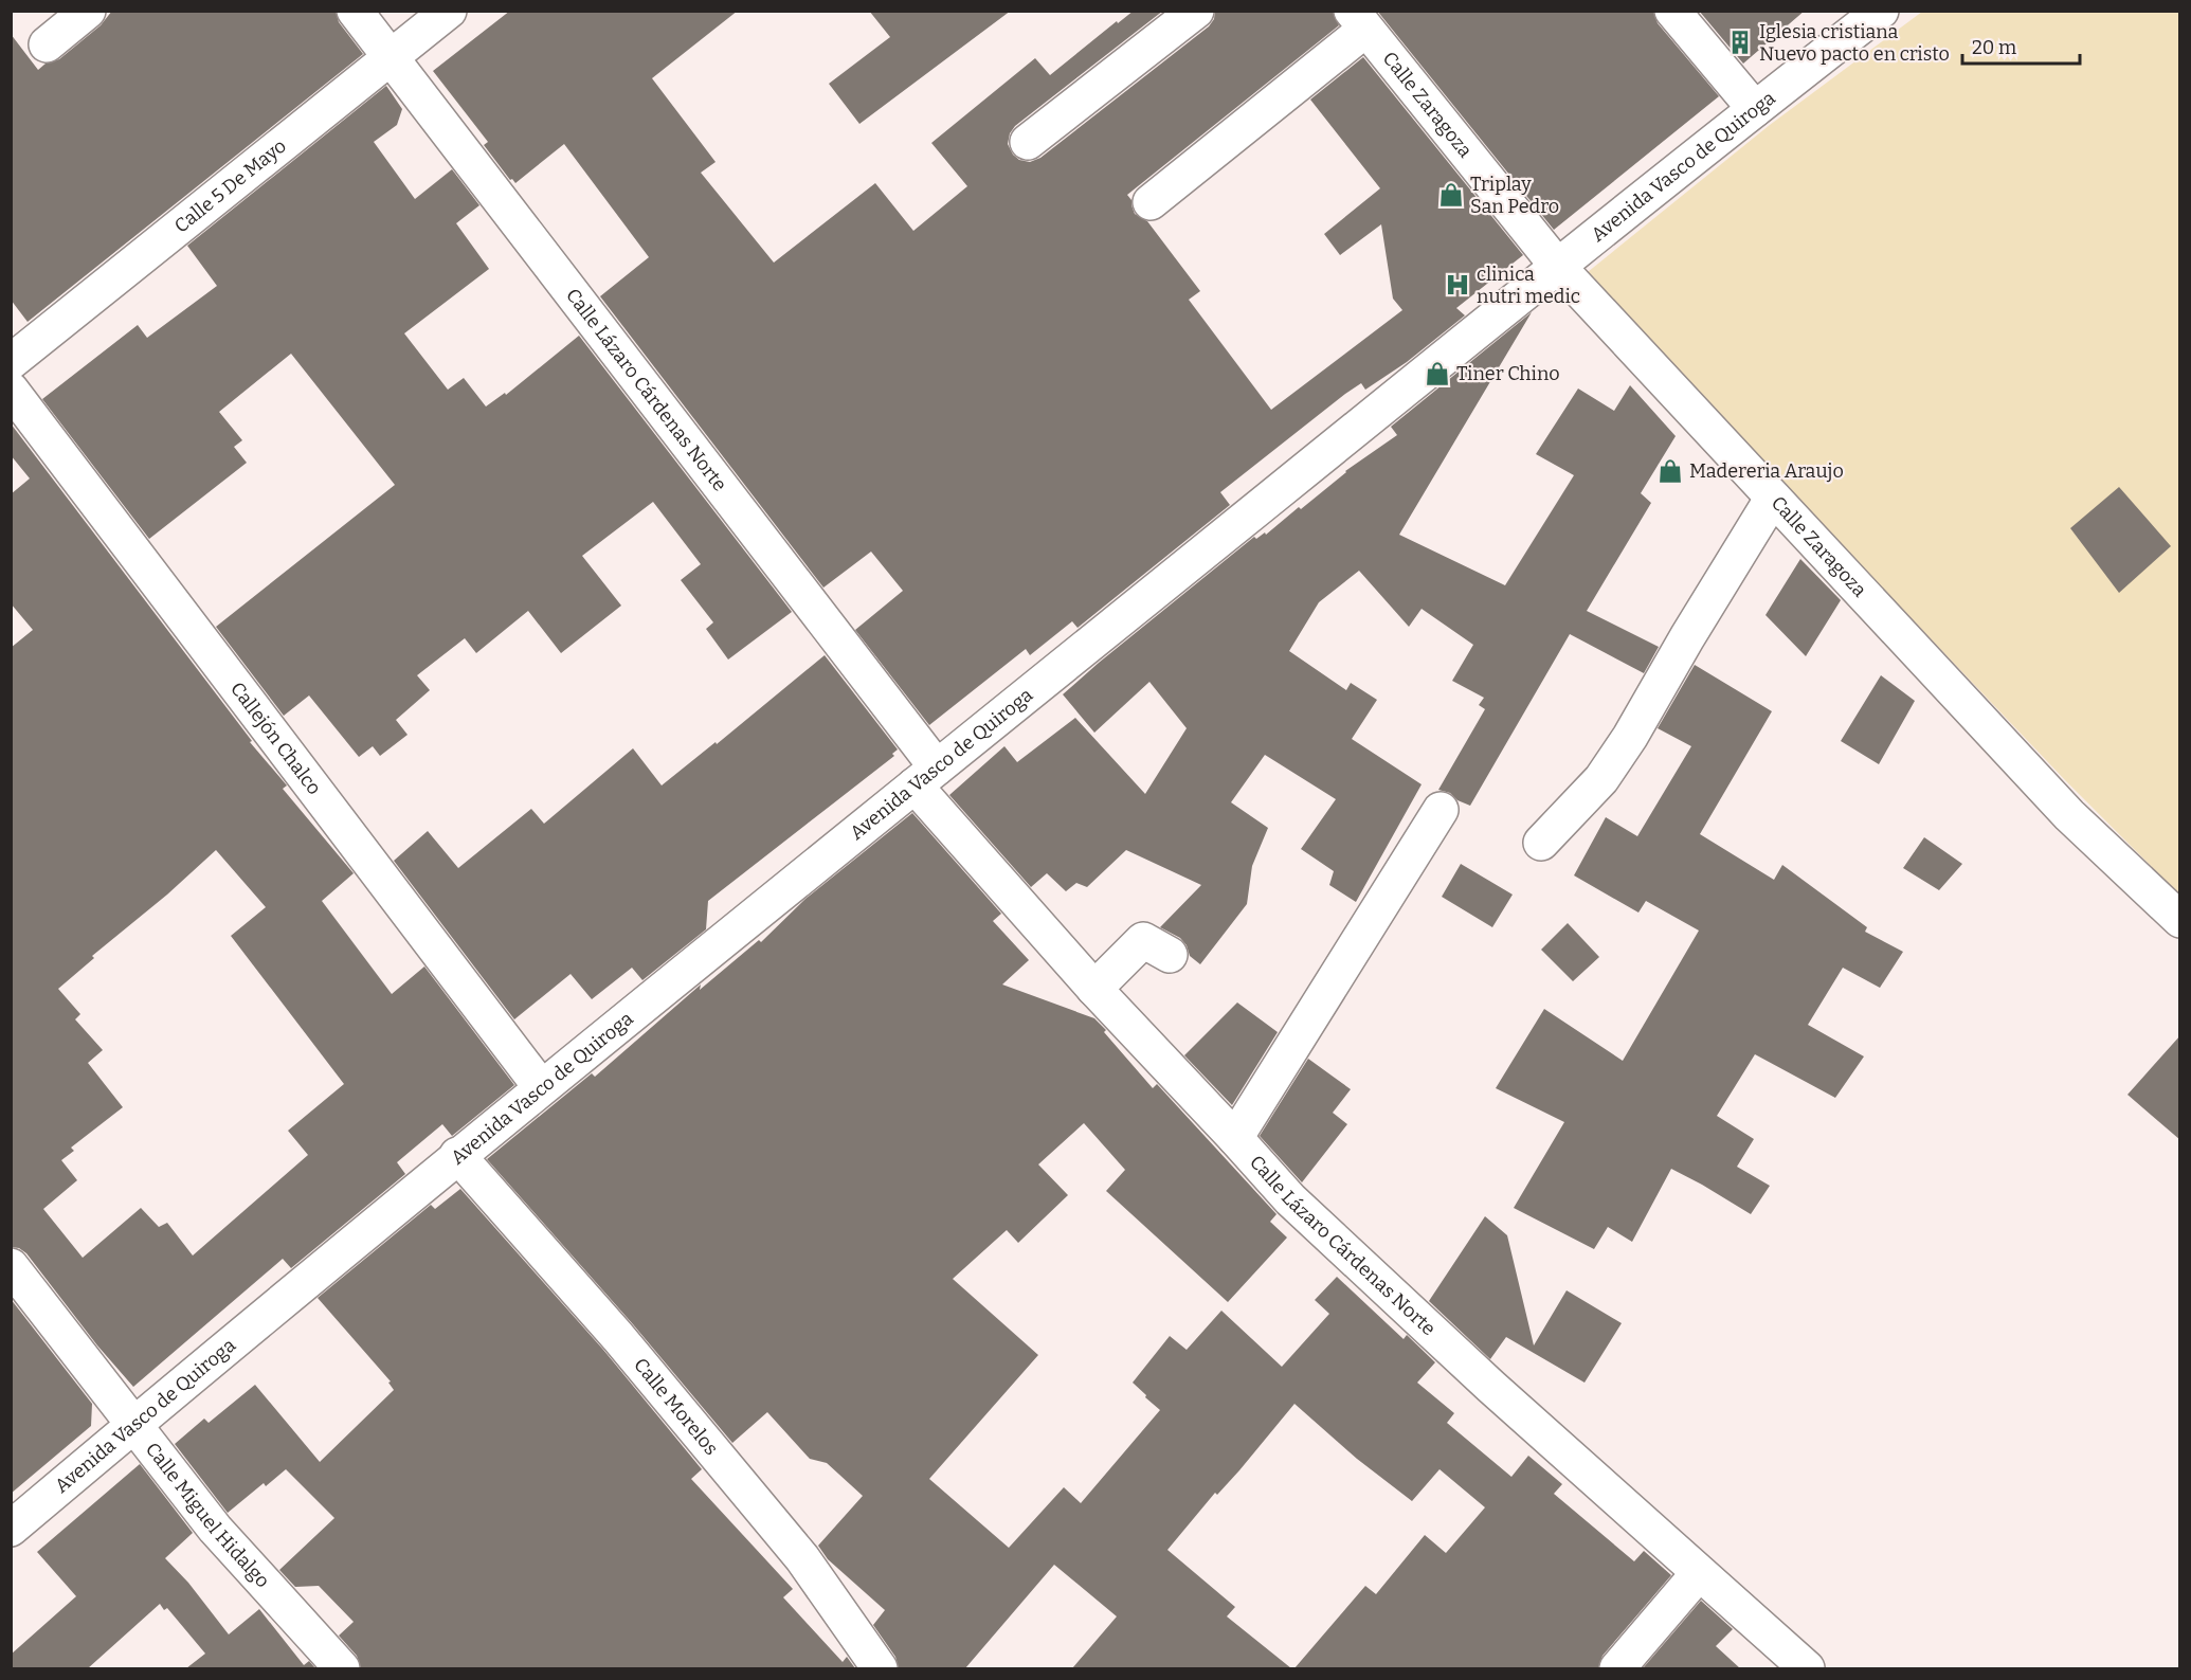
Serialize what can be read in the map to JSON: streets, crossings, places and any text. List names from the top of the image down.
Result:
{
  "streets": {
    "street": [
      "Calle Zaragoza",
      "Avenida Vasco de Quiroga",
      "Calle 5 De Mayo",
      "Calle Lázaro Cárdenas Norte",
      "Callejón Chalco",
      "Calle Morelos",
      "Calle Miguel Hidalgo"
    ]
  },
  "crossings": [
    ["Calle Zaragoza", "Avenida Vasco de Quiroga"],
    ["Avenida Vasco de Quiroga", "Calle Lázaro Cárdenas Norte"],
    ["Avenida Vasco de Quiroga", "Callejón Chalco"],
    ["Avenida Vasco de Quiroga", "Calle Morelos"],
    ["Avenida Vasco de Quiroga", "Calle Miguel Hidalgo"],
    ["Calle 5 De Mayo", "Calle Lázaro Cárdenas Norte"]
  ],
  "places": {
    "building": ["Iglesia cristiana Nuevo pacto en cristo"],
    "shop": ["Triplay San Pedro", "Tiner Chino", "Madereria Araujo"],
    "hospital": ["clinica nutri medic"]
  },
  "scale_bar": "20 m"
}
